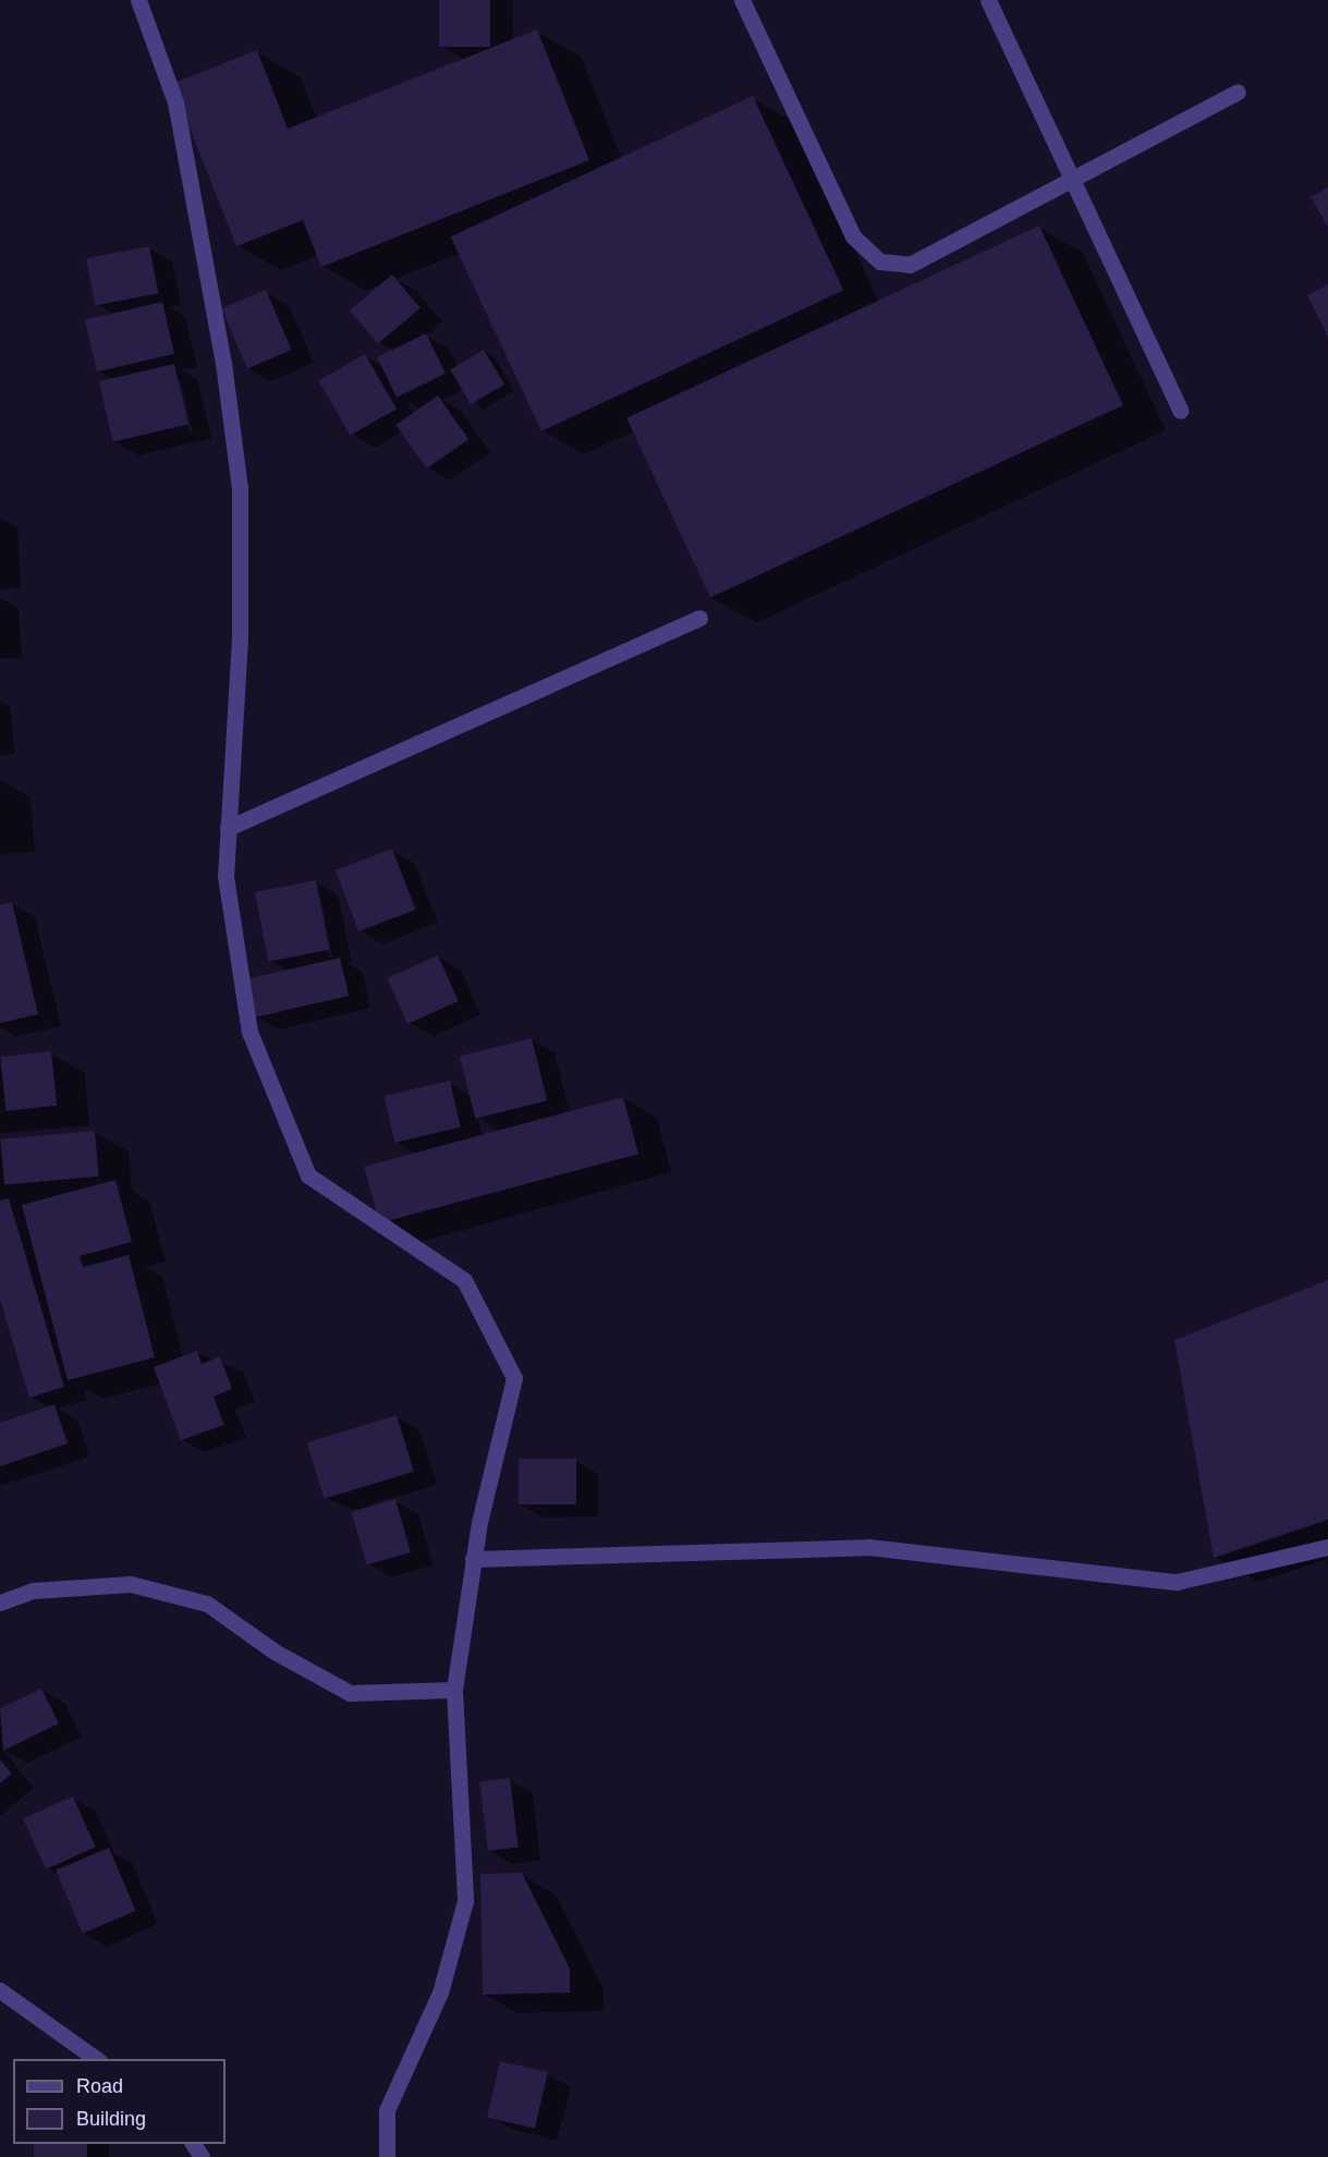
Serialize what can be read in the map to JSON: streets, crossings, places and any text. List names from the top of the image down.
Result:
{
  "legend": ["Road", "Building"]
}
